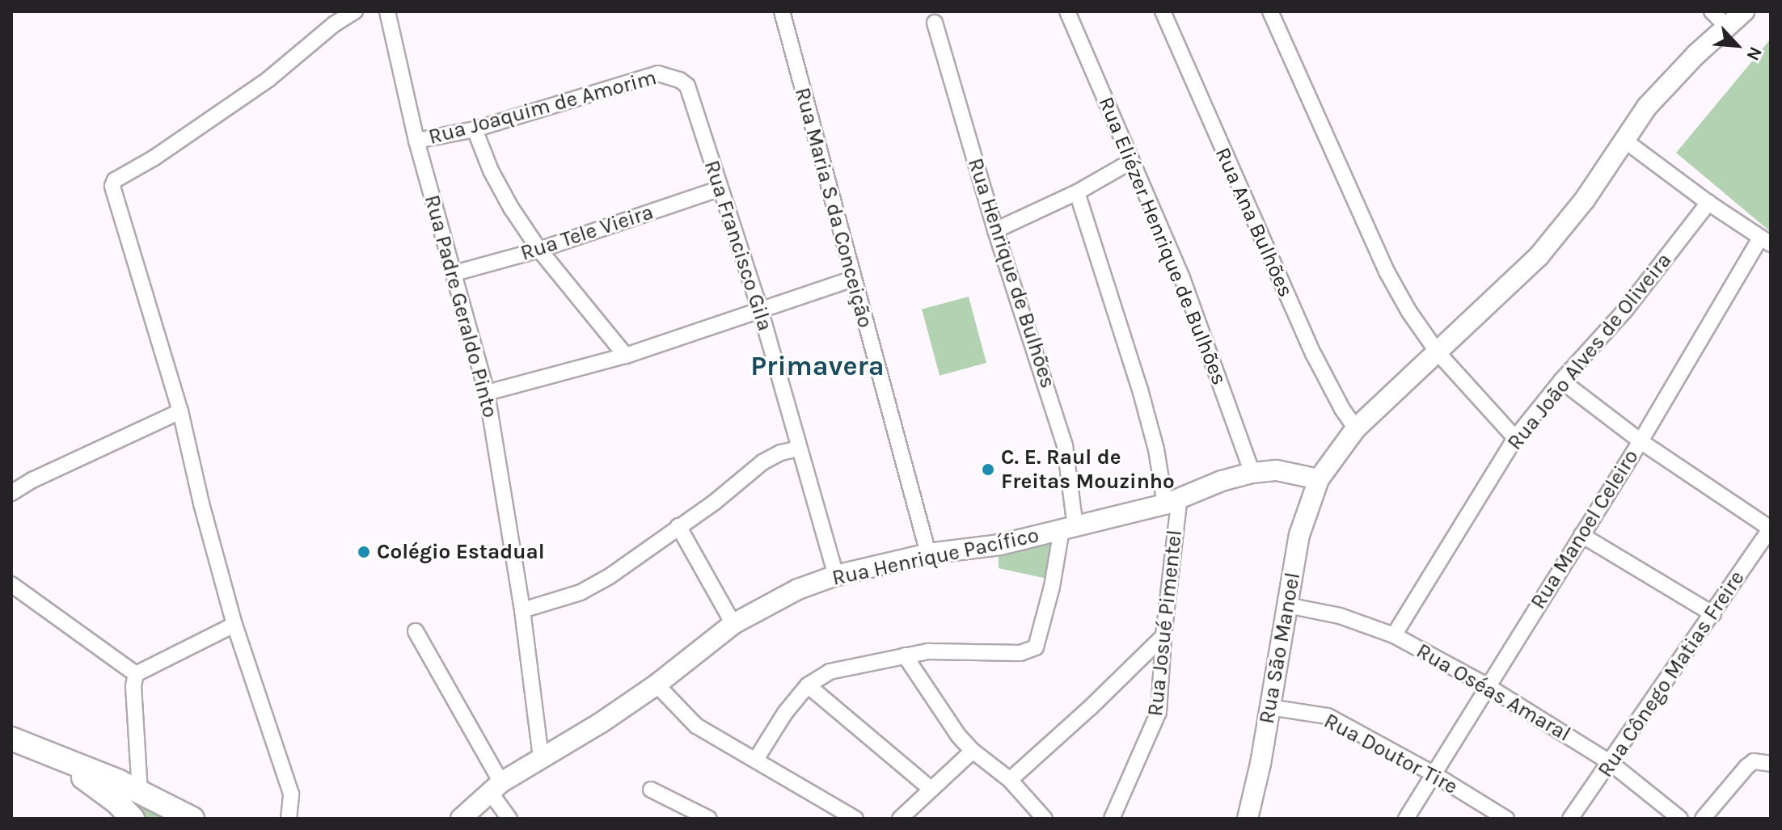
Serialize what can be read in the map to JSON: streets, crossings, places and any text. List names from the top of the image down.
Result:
{
  "streets": {
    "main road": ["Rua Henrique Pacífico", "Rua São Manoel"],
    "street": [
      "Rua Joaquim de Amorim",
      "Rua Maria S da Conceição",
      "Rua Ana Bulhões",
      "Rua Tele Vieira",
      "Rua Eliézer Henrique de Bulhões",
      "Rua Francisco Gila",
      "Rua Henrique de Bulhões",
      "Rua Padre Geraldo Pinto",
      "Rua João Alves de Oliveira",
      "Rua Manoel Celeiro",
      "Rua Josué Pimentel",
      "Rua Cônego Matias Freire",
      "Rua Oséas Amaral",
      "Rua Doutor Tire"
    ]
  },
  "crossings": [
    ["Rua Joaquim de Amorim", "Rua Francisco Gila"],
    ["Rua Joaquim de Amorim", "Rua Padre Geraldo Pinto"],
    ["Rua Maria S da Conceição", "Rua Henrique Pacífico"],
    ["Rua Ana Bulhões", "Rua São Manoel"],
    ["Rua Tele Vieira", "Rua Francisco Gila"],
    ["Rua Tele Vieira", "Rua Padre Geraldo Pinto"],
    ["Rua Eliézer Henrique de Bulhões", "Rua Henrique Pacífico"],
    ["Rua Francisco Gila", "Rua Henrique Pacífico"],
    ["Rua Henrique de Bulhões", "Rua Henrique Pacífico"],
    ["Rua Padre Geraldo Pinto", "Rua Henrique Pacífico"],
    ["Rua João Alves de Oliveira", "Rua Oséas Amaral"],
    ["Rua Manoel Celeiro", "Rua Oséas Amaral"],
    ["Rua Manoel Celeiro", "Rua Doutor Tire"],
    ["Rua Henrique Pacífico", "Rua Josué Pimentel"],
    ["Rua Henrique Pacífico", "Rua São Manoel"],
    ["Rua São Manoel", "Rua Oséas Amaral"],
    ["Rua São Manoel", "Rua Doutor Tire"],
    ["Rua Cônego Matias Freire", "Rua Oséas Amaral"]
  ],
  "districts": ["Primavera"],
  "places": ["C. E. Raul de Freitas Mouzinho", "Colégio Estadual"],
  "north": "bottom right"
}
